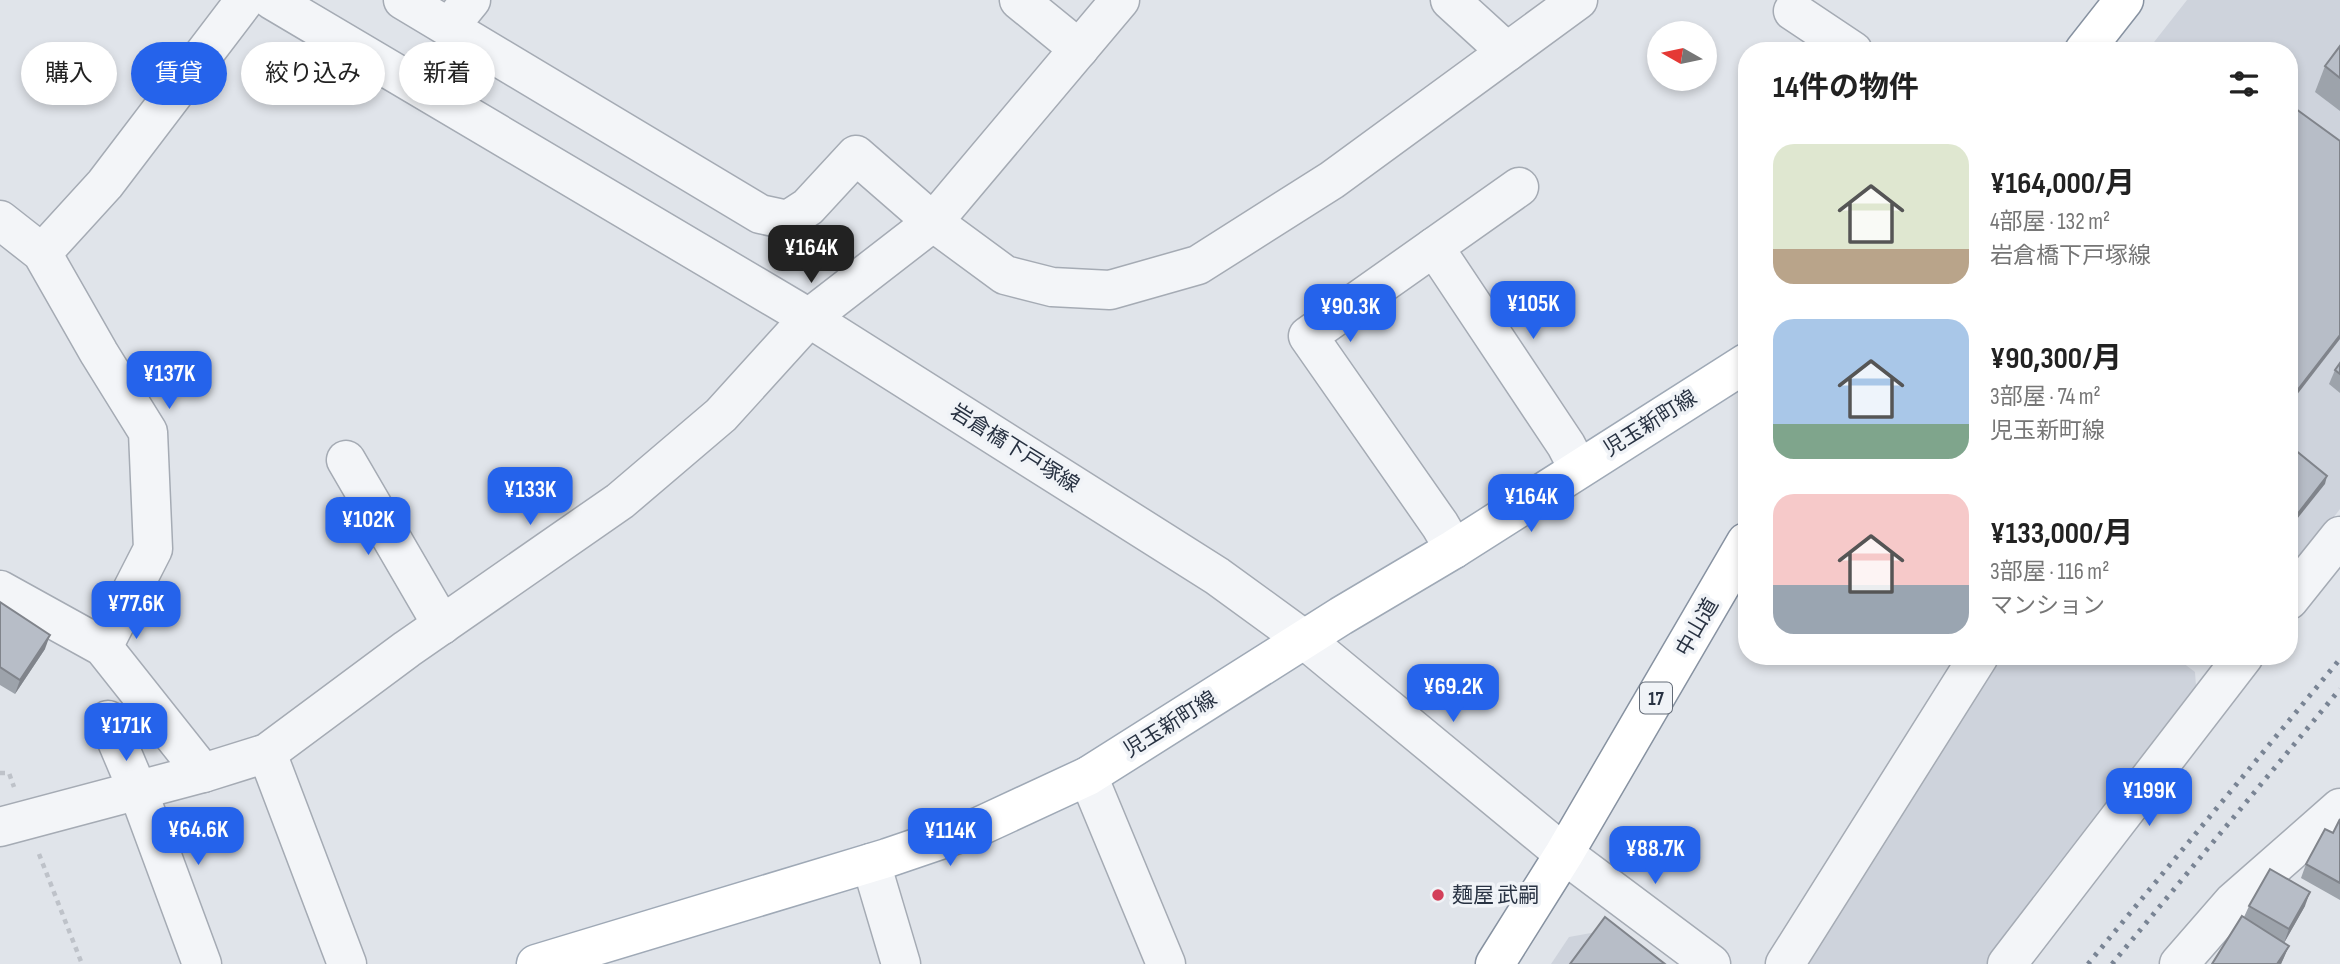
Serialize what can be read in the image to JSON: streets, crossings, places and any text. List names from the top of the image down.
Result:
{
  "streets": {
    "main road": ["児玉新町線", "中山道", "17"],
    "street": ["岩倉橋下戸塚線"]
  },
  "crossings": [
    ["児玉新町線", "岩倉橋下戸塚線"],
    ["岩倉橋下戸塚線", "中山道"]
  ],
  "places": ["麺屋 武嗣"],
  "north": "left",
  "page": {
    "chip": [
      "購入",
      "賃貸",
      "絞り込み",
      "新着"
    ],
    "heading": "14件の物件",
    "list": [
      {
        "name": "¥164,000/月",
        "note": "4部屋 · 132 m² · 岩倉橋下戸塚線"
      },
      {
        "name": "¥90,300/月",
        "note": "3部屋 · 74 m² · 児玉新町線"
      },
      {
        "name": "¥133,000/月",
        "note": "3部屋 · 116 m² · マンション"
      }
    ],
    "price": [
      "¥164K",
      "¥105K",
      "¥90.3K",
      "¥137K",
      "¥133K",
      "¥164K",
      "¥102K",
      "¥77.6K",
      "¥69.2K",
      "¥171K",
      "¥199K",
      "¥64.6K",
      "¥114K",
      "¥88.7K"
    ]
  }
}
